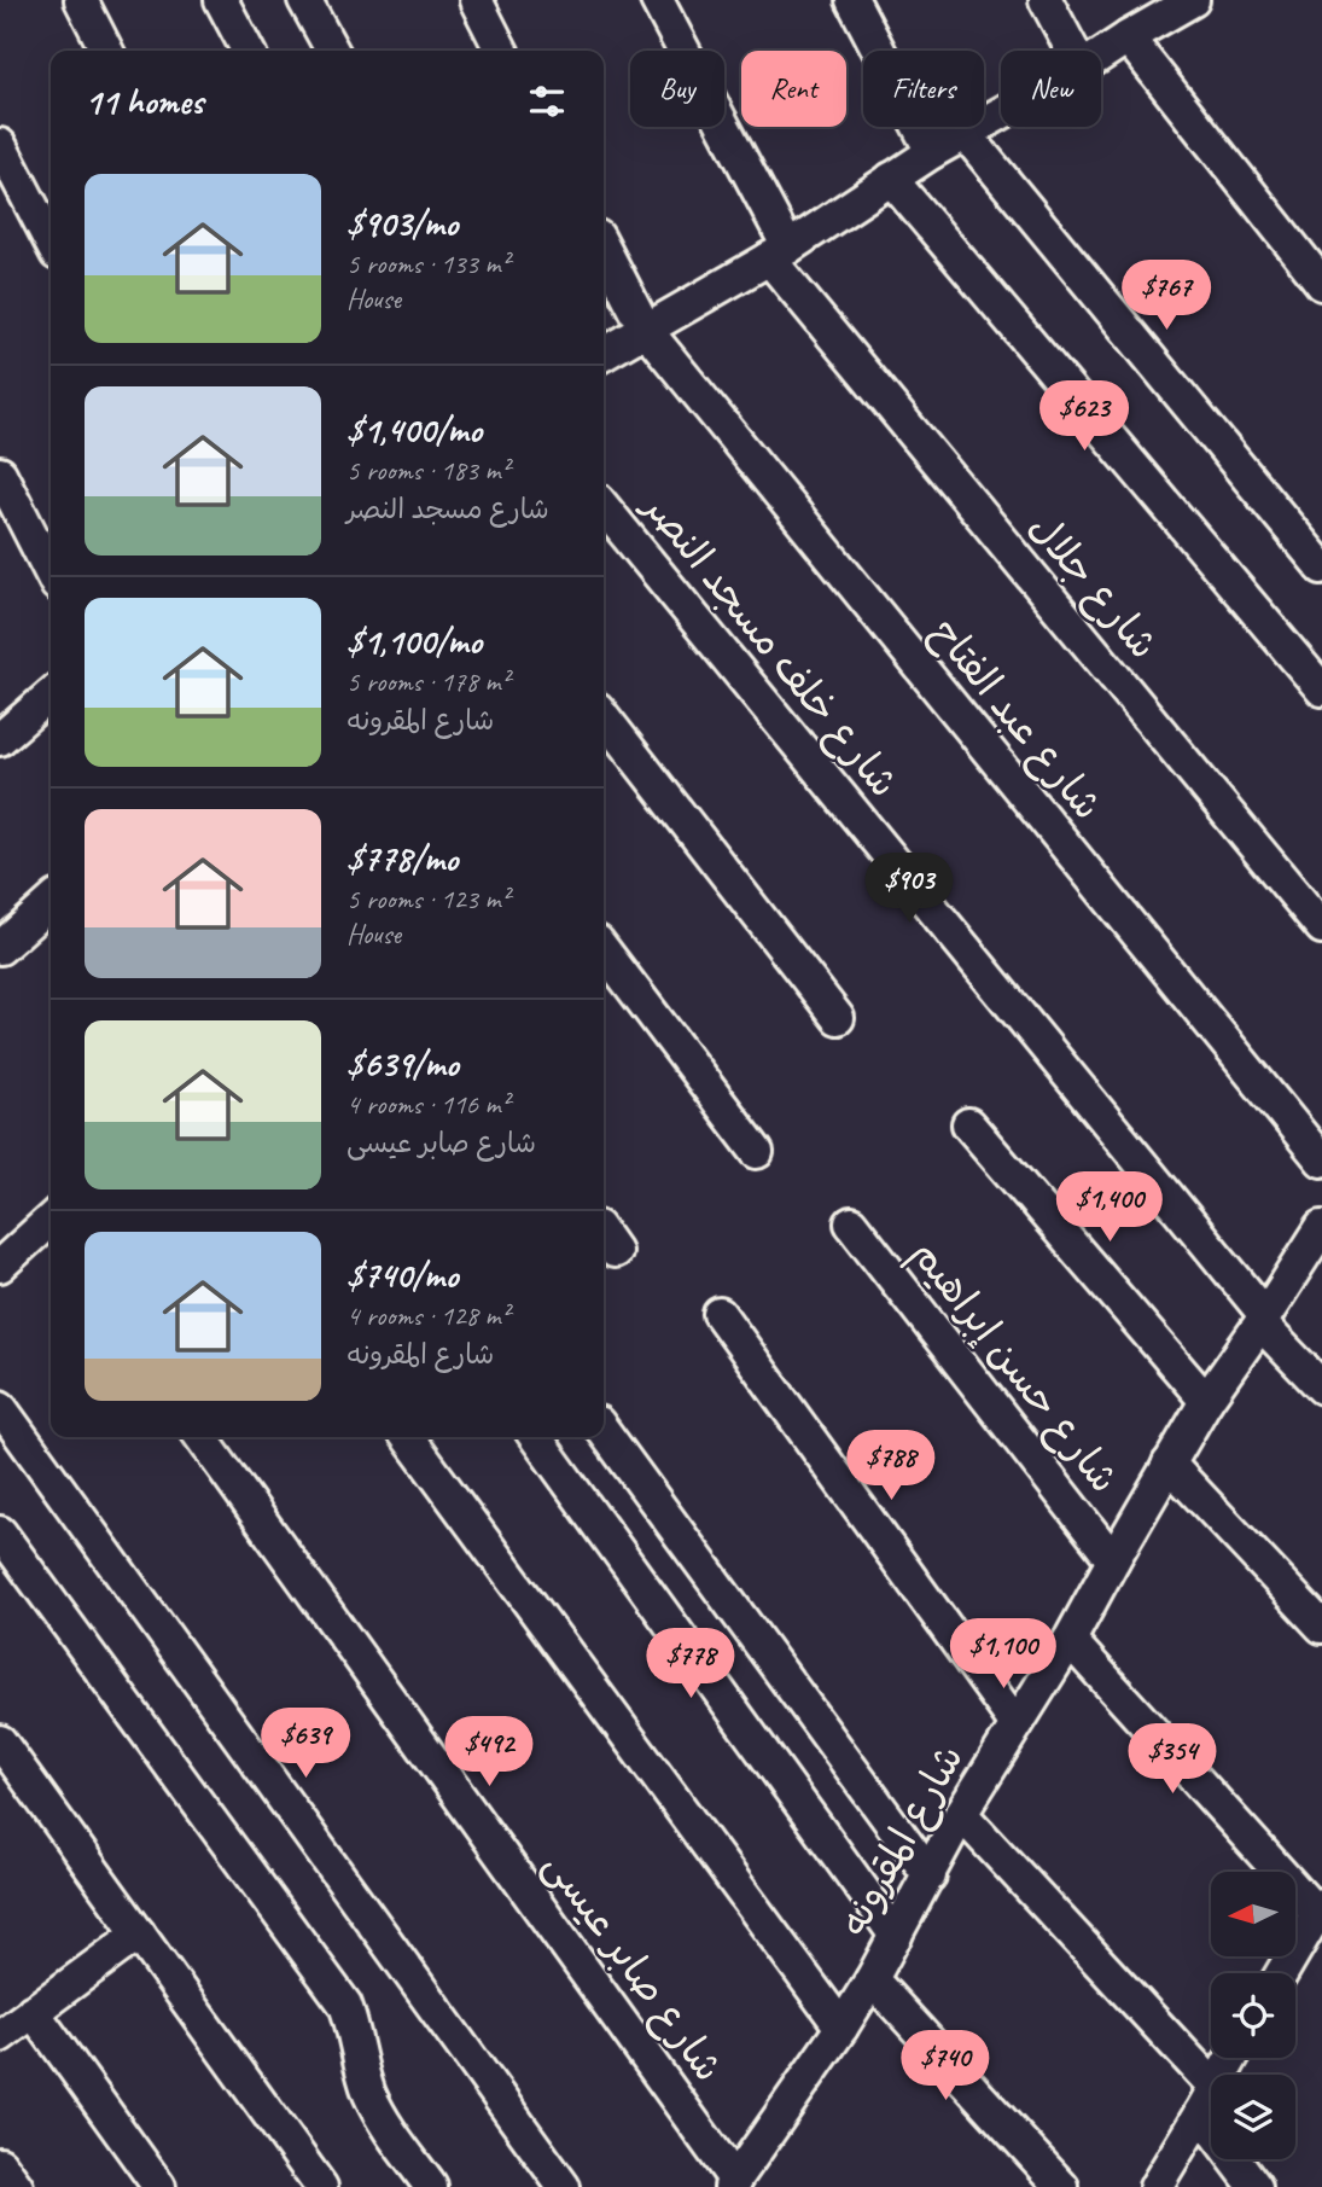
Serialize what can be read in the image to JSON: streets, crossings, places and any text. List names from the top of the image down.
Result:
{
  "streets": {
    "street": [
      "شارع جلال",
      "شارع خلف مسجد النصر",
      "شارع عبد الفتاح",
      "شارع حسن إبراهيم",
      "شارع المقرونه",
      "شارع صابر عيسى"
    ]
  },
  "crossings": [
    ["شارع خلف مسجد النصر", "شارع المقرونه"],
    ["شارع حسن إبراهيم", "شارع المقرونه"],
    ["شارع المقرونه", "شارع صابر عيسى"]
  ],
  "north": "left",
  "page": {
    "chip": [
      "Buy",
      "Rent",
      "Filters",
      "New"
    ],
    "heading": "11 homes",
    "list": [
      {
        "name": "$903/mo",
        "note": "5 rooms · 133 m² · House"
      },
      {
        "name": "$1,400/mo",
        "note": "5 rooms · 183 m² · شارع مسجد النصر"
      },
      {
        "name": "$1,100/mo",
        "note": "5 rooms · 178 m² · شارع المقرونه"
      },
      {
        "name": "$778/mo",
        "note": "5 rooms · 123 m² · House"
      },
      {
        "name": "$639/mo",
        "note": "4 rooms · 116 m² · شارع صابر عيسى"
      },
      {
        "name": "$740/mo",
        "note": "4 rooms · 128 m² · شارع المقرونه"
      }
    ],
    "price": [
      "$767",
      "$623",
      "$903",
      "$1,400",
      "$788",
      "$1,100",
      "$778",
      "$639",
      "$492",
      "$354",
      "$740"
    ]
  }
}
